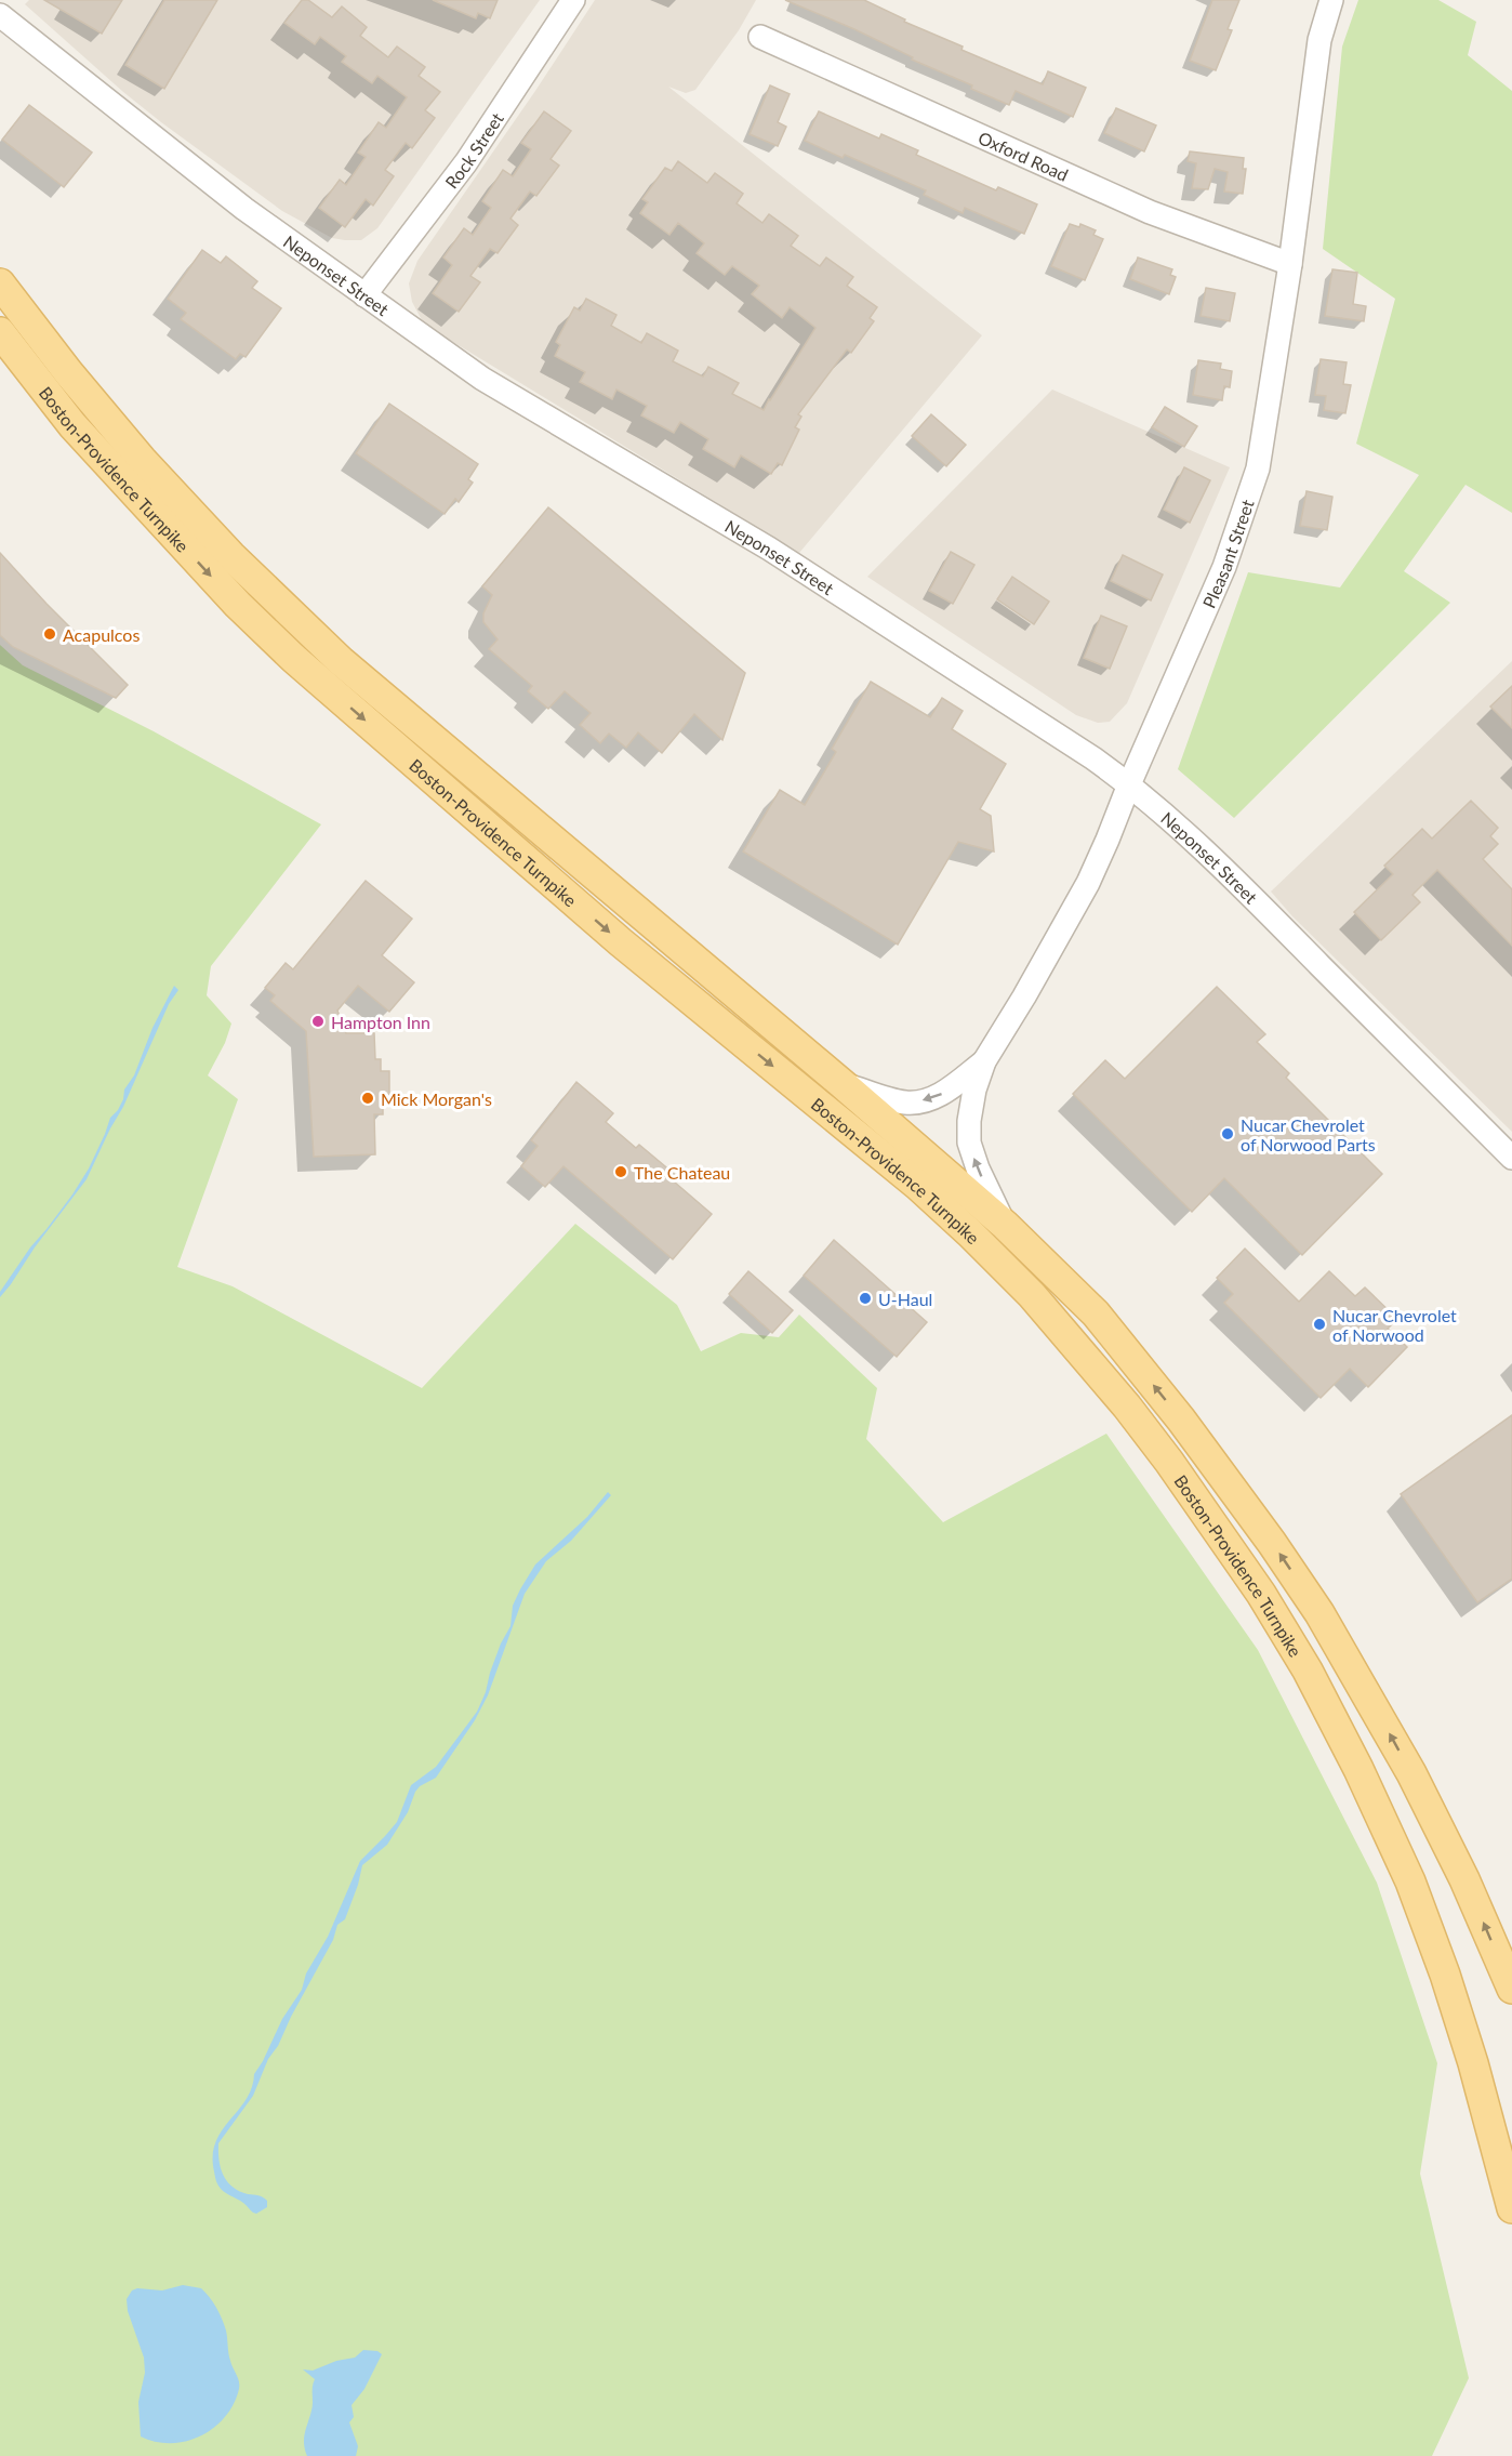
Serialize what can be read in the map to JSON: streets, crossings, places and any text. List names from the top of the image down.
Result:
{
  "streets": {
    "main road": ["Boston-Providence Turnpike"],
    "street": [
      "Rock Street",
      "Oxford Road",
      "Neponset Street",
      "Pleasant Street"
    ]
  },
  "crossings": [
    ["Rock Street", "Neponset Street"],
    ["Oxford Road", "Pleasant Street"],
    ["Neponset Street", "Pleasant Street"],
    ["Boston-Providence Turnpike", "Pleasant Street"]
  ],
  "places": [
    "Acapulcos",
    "Hampton Inn",
    "Mick Morgan's",
    "Nucar Chevrolet of Norwood Parts",
    "The Chateau",
    "U-Haul",
    "Nucar Chevrolet of Norwood"
  ]
}
